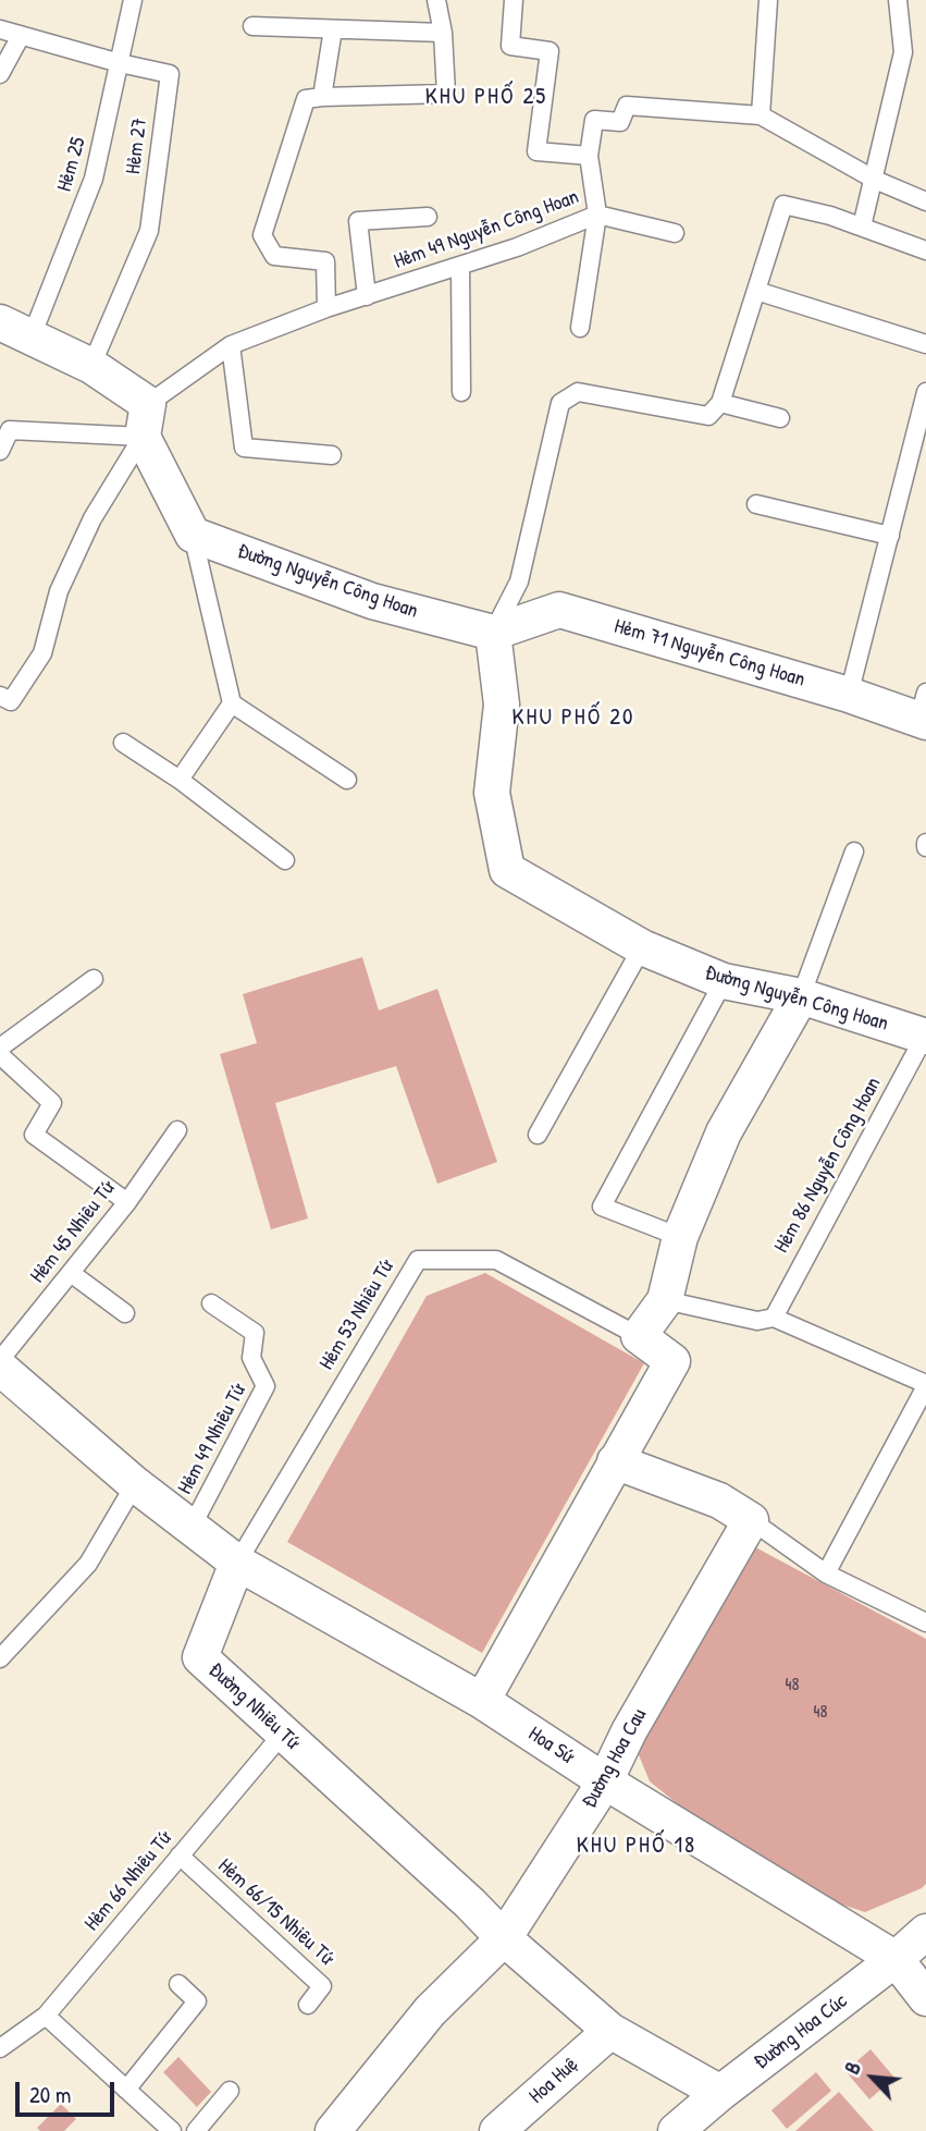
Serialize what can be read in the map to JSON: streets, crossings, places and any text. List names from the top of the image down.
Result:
{
  "streets": {
    "street": [
      "Đường Nguyễn Công Hoan",
      "Hẻm 71 Nguyễn Công Hoan",
      "Đường Nhiêu Tứ",
      "Hoa Sứ",
      "Đường Hoa Cau",
      "Đường Hoa Cúc",
      "Hoa Huệ"
    ],
    "lane": [
      "Hẻm 27",
      "Hẻm 25",
      "Hẻm 49 Nguyễn Công Hoan",
      "Hẻm 86 Nguyễn Công Hoan",
      "Hẻm 45 Nhiêu Tứ",
      "Hẻm 53 Nhiêu Tứ",
      "Hẻm 49 Nhiêu Tứ",
      "Hẻm 66 Nhiêu Tứ",
      "Hẻm 66/15 Nhiêu Tứ"
    ]
  },
  "crossings": [
    ["Hẻm 27", "Hẻm 25"],
    ["Đường Nguyễn Công Hoan", "Hẻm 71 Nguyễn Công Hoan"],
    ["Đường Nguyễn Công Hoan", "Hẻm 86 Nguyễn Công Hoan"],
    ["Hẻm 53 Nhiêu Tứ", "Đường Nhiêu Tứ"],
    ["Hẻm 53 Nhiêu Tứ", "Hoa Sứ"],
    ["Đường Nhiêu Tứ", "Hoa Sứ"],
    ["Đường Nhiêu Tứ", "Đường Hoa Cau"],
    ["Đường Nhiêu Tứ", "Hẻm 66 Nhiêu Tứ"],
    ["Hoa Sứ", "Đường Hoa Cau"],
    ["Hoa Sứ", "Đường Hoa Cúc"],
    ["Hẻm 66 Nhiêu Tứ", "Hẻm 66/15 Nhiêu Tứ"]
  ],
  "districts": ["KHU PHỐ 25", "KHU PHỐ 20", "KHU PHỐ 18"],
  "house_numbers": ["48", "48"],
  "scale_bar": "20 m",
  "north": "top left"
}
